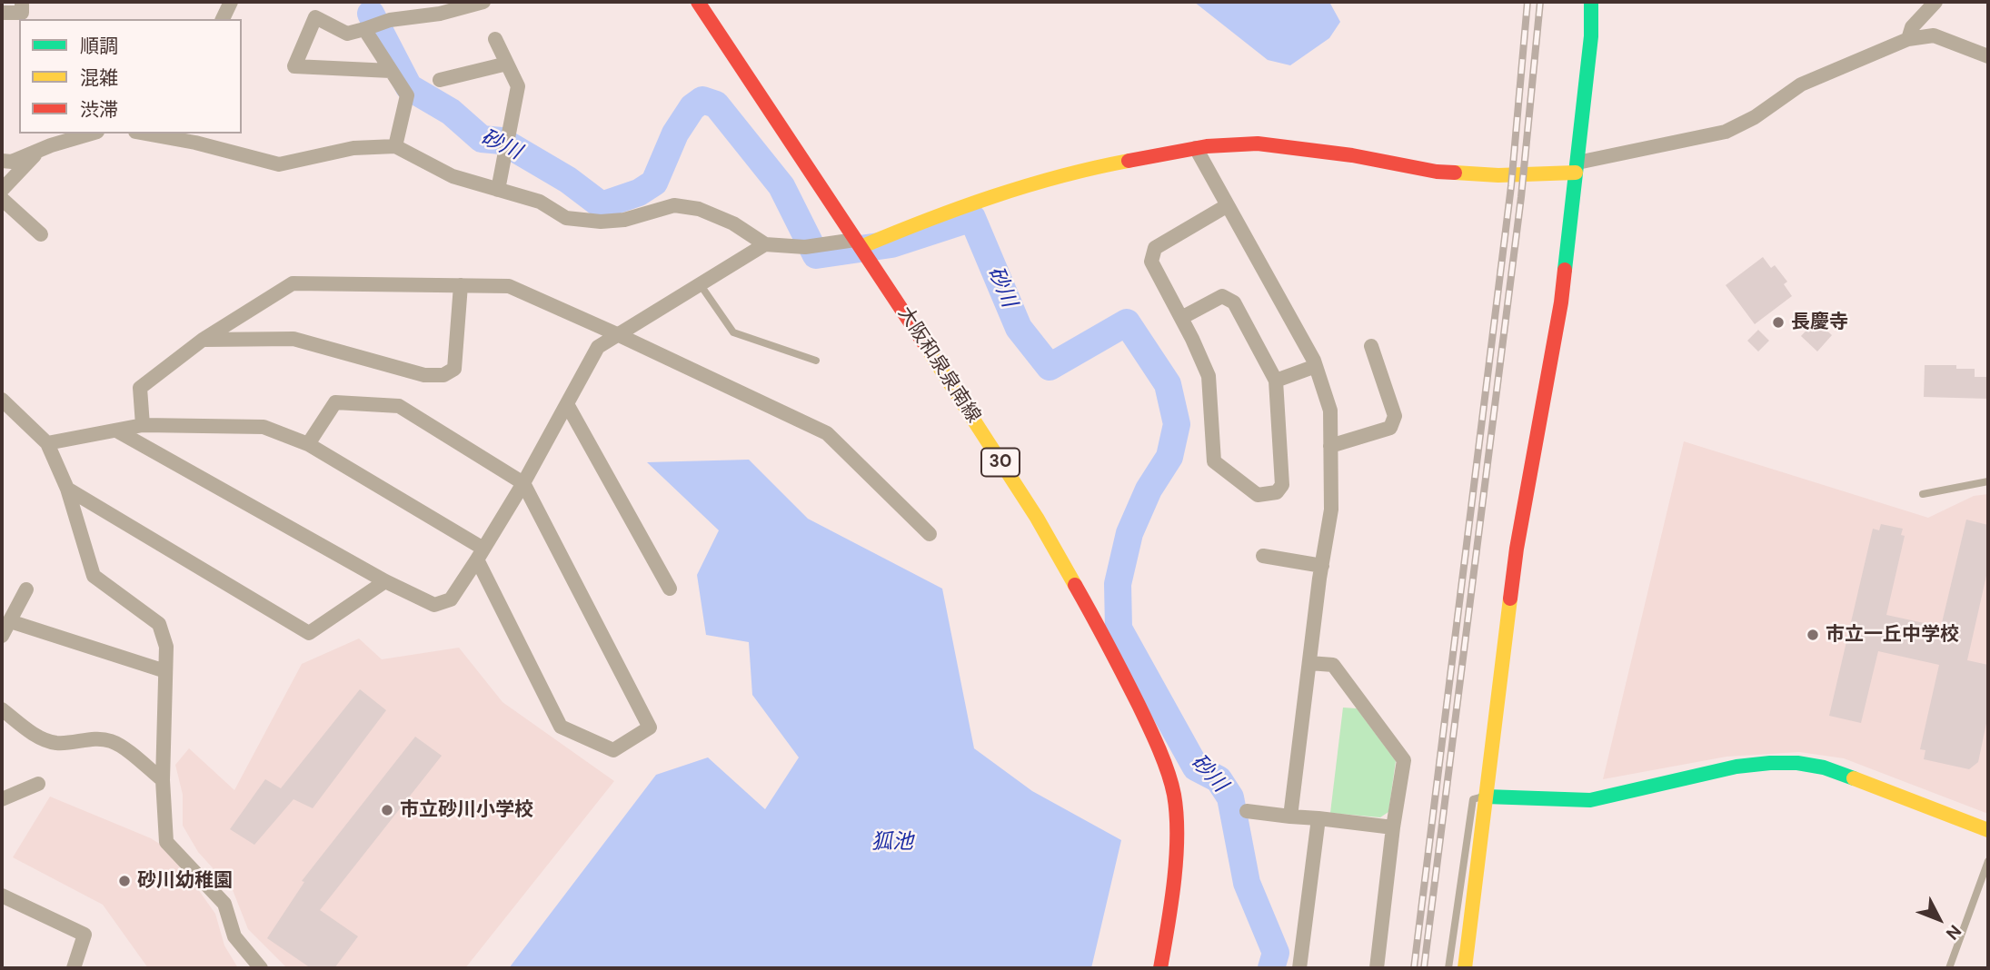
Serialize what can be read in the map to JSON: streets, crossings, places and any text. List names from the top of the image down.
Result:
{
  "streets": {
    "street": ["大阪和泉泉南線", "30"]
  },
  "water": ["砂川", "狐池"],
  "places": [
    "長慶寺",
    "市立一丘中学校",
    "市立砂川小学校",
    "砂川幼稚園"
  ],
  "legend": ["順調", "混雑", "渋滞"],
  "north": "bottom right"
}
